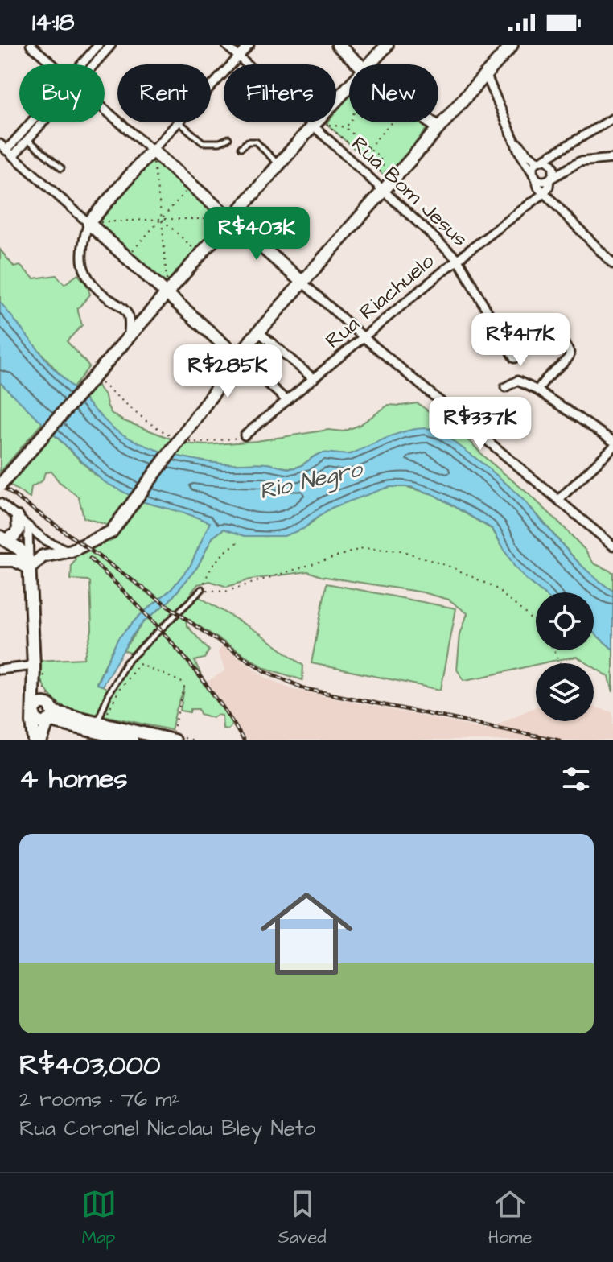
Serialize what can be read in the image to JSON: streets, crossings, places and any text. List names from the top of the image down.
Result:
{
  "streets": {
    "street": ["Rua Bom Jesus", "Rua Riachuelo"]
  },
  "crossings": [
    ["Rua Bom Jesus", "Rua Riachuelo"]
  ],
  "water": ["Rio Negro"],
  "page": {
    "status": "14:18",
    "chip": [
      "Buy",
      "Rent",
      "Filters",
      "New"
    ],
    "price": [
      "R$403K",
      "R$417K",
      "R$285K",
      "R$337K"
    ],
    "heading": "4 homes",
    "list": [
      {
        "name": "R$403,000",
        "note": "2 rooms · 76 m² · Rua Coronel Nicolau Bley Neto"
      }
    ],
    "tabs": ["Map", "Saved", "Home"]
  }
}
